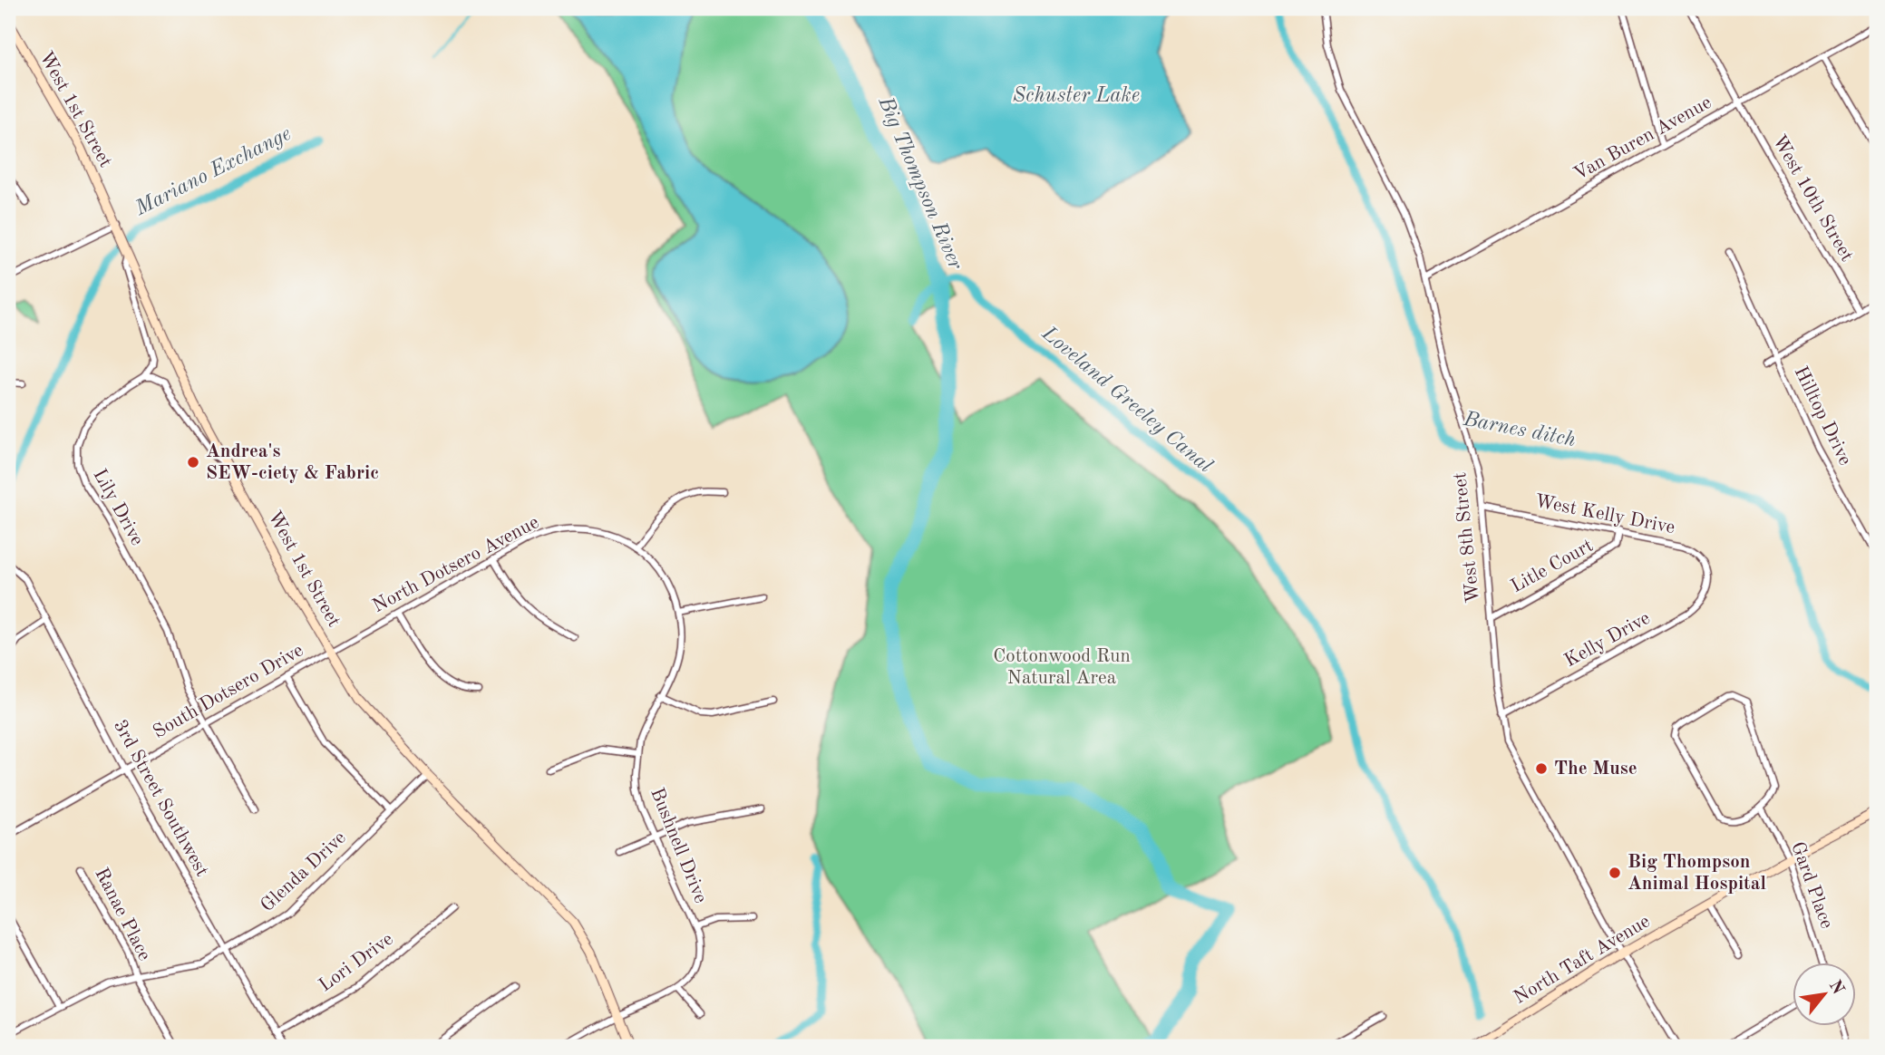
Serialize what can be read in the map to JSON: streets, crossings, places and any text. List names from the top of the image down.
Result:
{
  "streets": {
    "main road": ["West 1st Street", "North Taft Avenue"],
    "street": [
      "Van Buren Avenue",
      "West 10th Street",
      "Hilltop Drive",
      "Lily Drive",
      "West Kelly Drive",
      "West 8th Street",
      "North Dotsero Avenue",
      "Litle Court",
      "Kelly Drive",
      "South Dotsero Drive",
      "3rd Street Southwest",
      "Bushnell Drive",
      "Glenda Drive",
      "Gard Place",
      "Ranae Place",
      "Lori Drive"
    ]
  },
  "crossings": [
    ["West 1st Street", "North Dotsero Avenue"],
    ["West 1st Street", "South Dotsero Drive"],
    ["West 1st Street", "Bushnell Drive"],
    ["West 1st Street", "Glenda Drive"],
    ["Van Buren Avenue", "West 10th Street"],
    ["Van Buren Avenue", "West 8th Street"],
    ["Lily Drive", "South Dotsero Drive"],
    ["West Kelly Drive", "West 8th Street"],
    ["West Kelly Drive", "Litle Court"],
    ["West Kelly Drive", "Kelly Drive"],
    ["West 8th Street", "Litle Court"],
    ["West 8th Street", "Kelly Drive"],
    ["West 8th Street", "North Taft Avenue"],
    ["North Dotsero Avenue", "South Dotsero Drive"],
    ["North Dotsero Avenue", "Bushnell Drive"],
    ["South Dotsero Drive", "3rd Street Southwest"],
    ["3rd Street Southwest", "Glenda Drive"],
    ["3rd Street Southwest", "Lori Drive"],
    ["Glenda Drive", "Ranae Place"],
    ["Gard Place", "North Taft Avenue"]
  ],
  "water": [
    "Schuster Lake",
    "Mariano Exchange",
    "Big Thompson River",
    "Loveland Greeley Canal",
    "Barnes ditch"
  ],
  "parks": ["Cottonwood Run Natural Area"],
  "places": ["Andrea's SEW-ciety & Fabric", "The Muse", "Big Thompson Animal Hospital"],
  "north": "top right"
}
